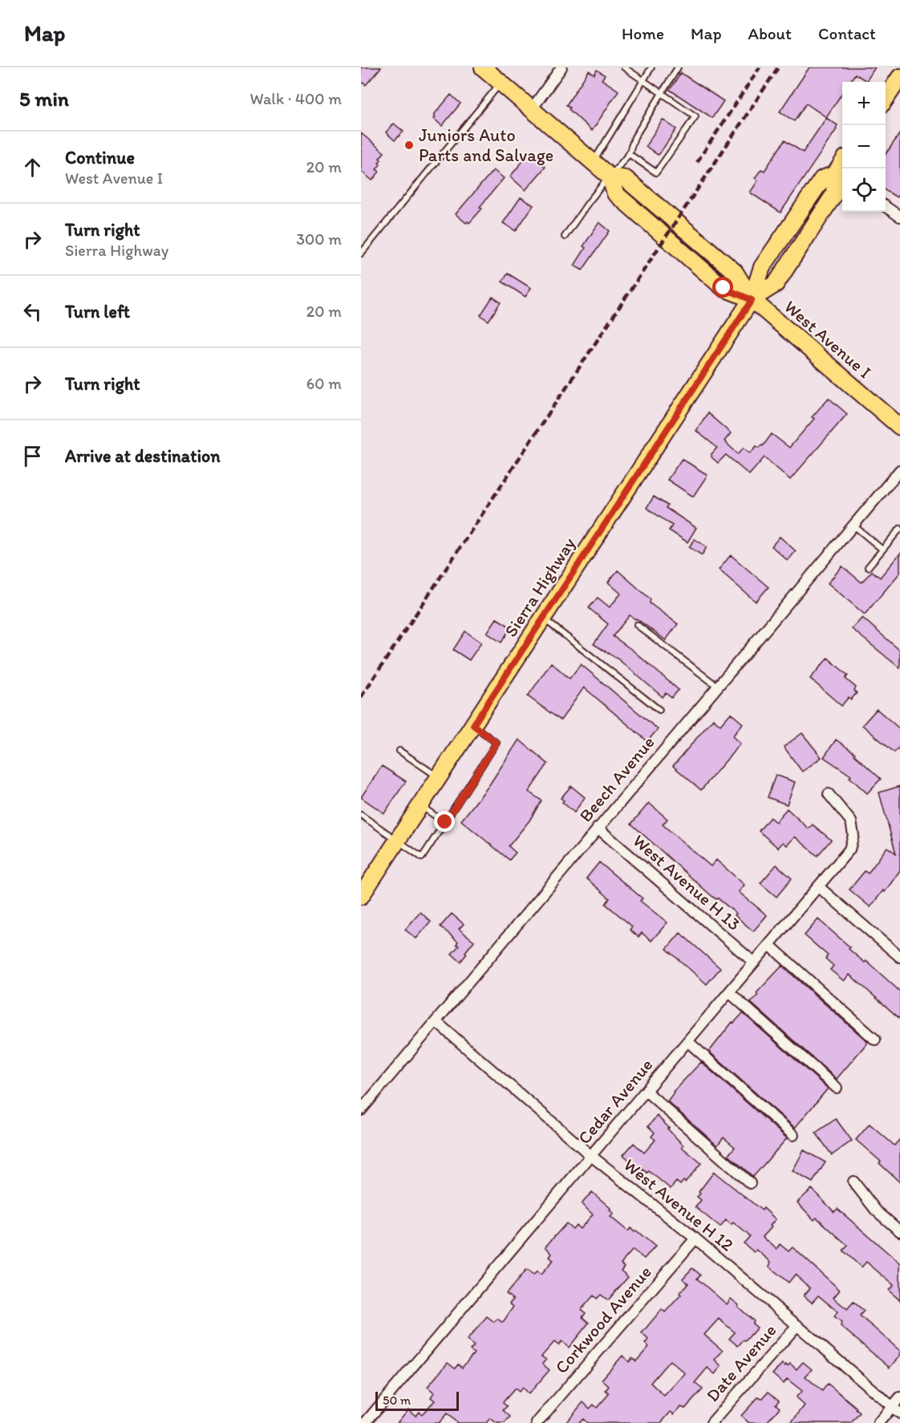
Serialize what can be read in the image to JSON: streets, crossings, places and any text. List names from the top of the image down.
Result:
{
  "streets": {
    "main road": ["West Avenue I", "Sierra Highway"],
    "street": [
      "Beech Avenue",
      "West Avenue H 13",
      "Cedar Avenue",
      "West Avenue H 12",
      "Corkwood Avenue",
      "Date Avenue"
    ]
  },
  "crossings": [
    ["West Avenue I", "Sierra Highway"],
    ["Beech Avenue", "West Avenue H 13"],
    ["Beech Avenue", "West Avenue H 12"],
    ["West Avenue H 13", "Cedar Avenue"],
    ["Cedar Avenue", "West Avenue H 12"],
    ["West Avenue H 12", "Corkwood Avenue"],
    ["West Avenue H 12", "Date Avenue"]
  ],
  "places": ["Juniors Auto Parts and Salvage"],
  "scale_bar": "50 m",
  "page": {
    "header": "Map",
    "nav": [
      "Home",
      "Map",
      "About",
      "Contact"
    ],
    "heading": ["5 min", "Walk · 400 m"],
    "map_buttons": ["+", "−"],
    "list": [
      ["Continue", "West Avenue I", "20 m"],
      ["Turn right", "Sierra Highway", "300 m"],
      ["Turn left", "20 m"],
      ["Turn right", "60 m"],
      "Arrive at destination"
    ],
    "scale": "50 m"
  }
}
